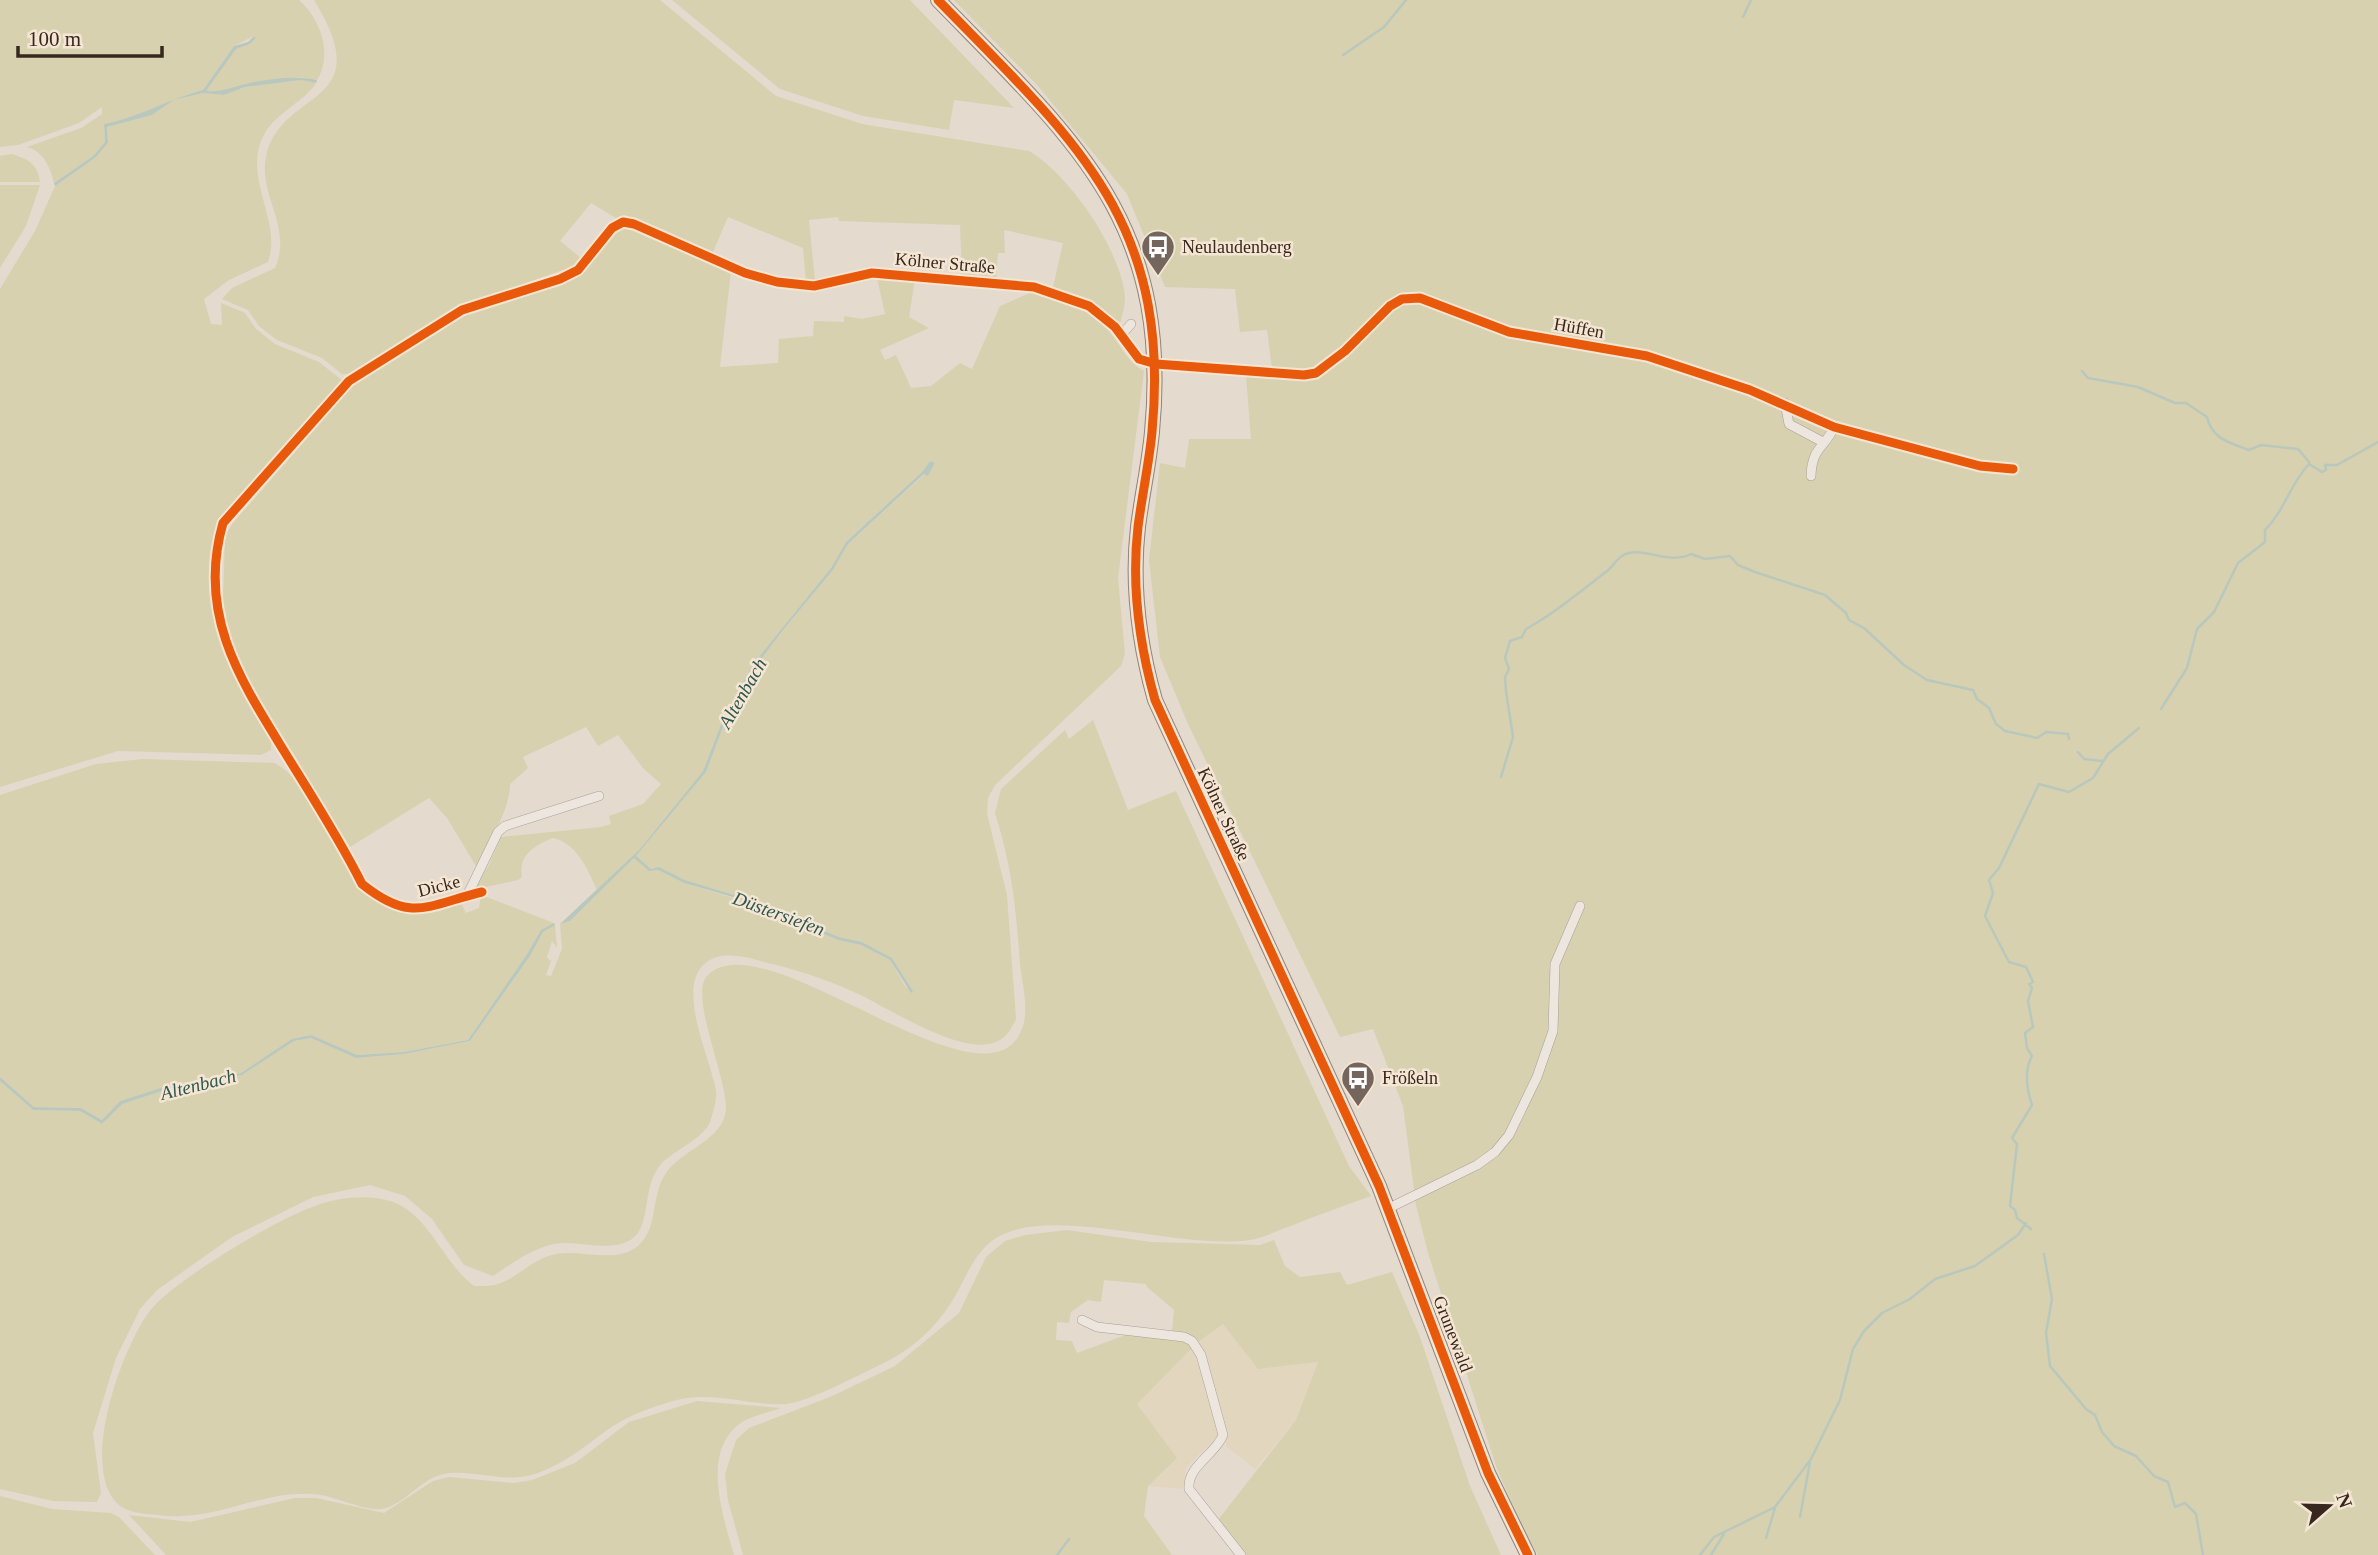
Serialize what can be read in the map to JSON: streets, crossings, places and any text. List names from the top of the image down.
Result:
{
  "streets": {
    "main road": ["Kölner Straße", "Grunewald"],
    "street": ["Hüffen", "Dicke"]
  },
  "crossings": [
    ["Kölner Straße", "Hüffen"],
    ["Kölner Straße", "Dicke"],
    ["Kölner Straße", "Grunewald"]
  ],
  "water": ["Altenbach", "Düstersiefen"],
  "places": {
    "bus stop": ["Neulaudenberg", "Frößeln"]
  },
  "scale_bar": "100 m",
  "north": "right"
}
